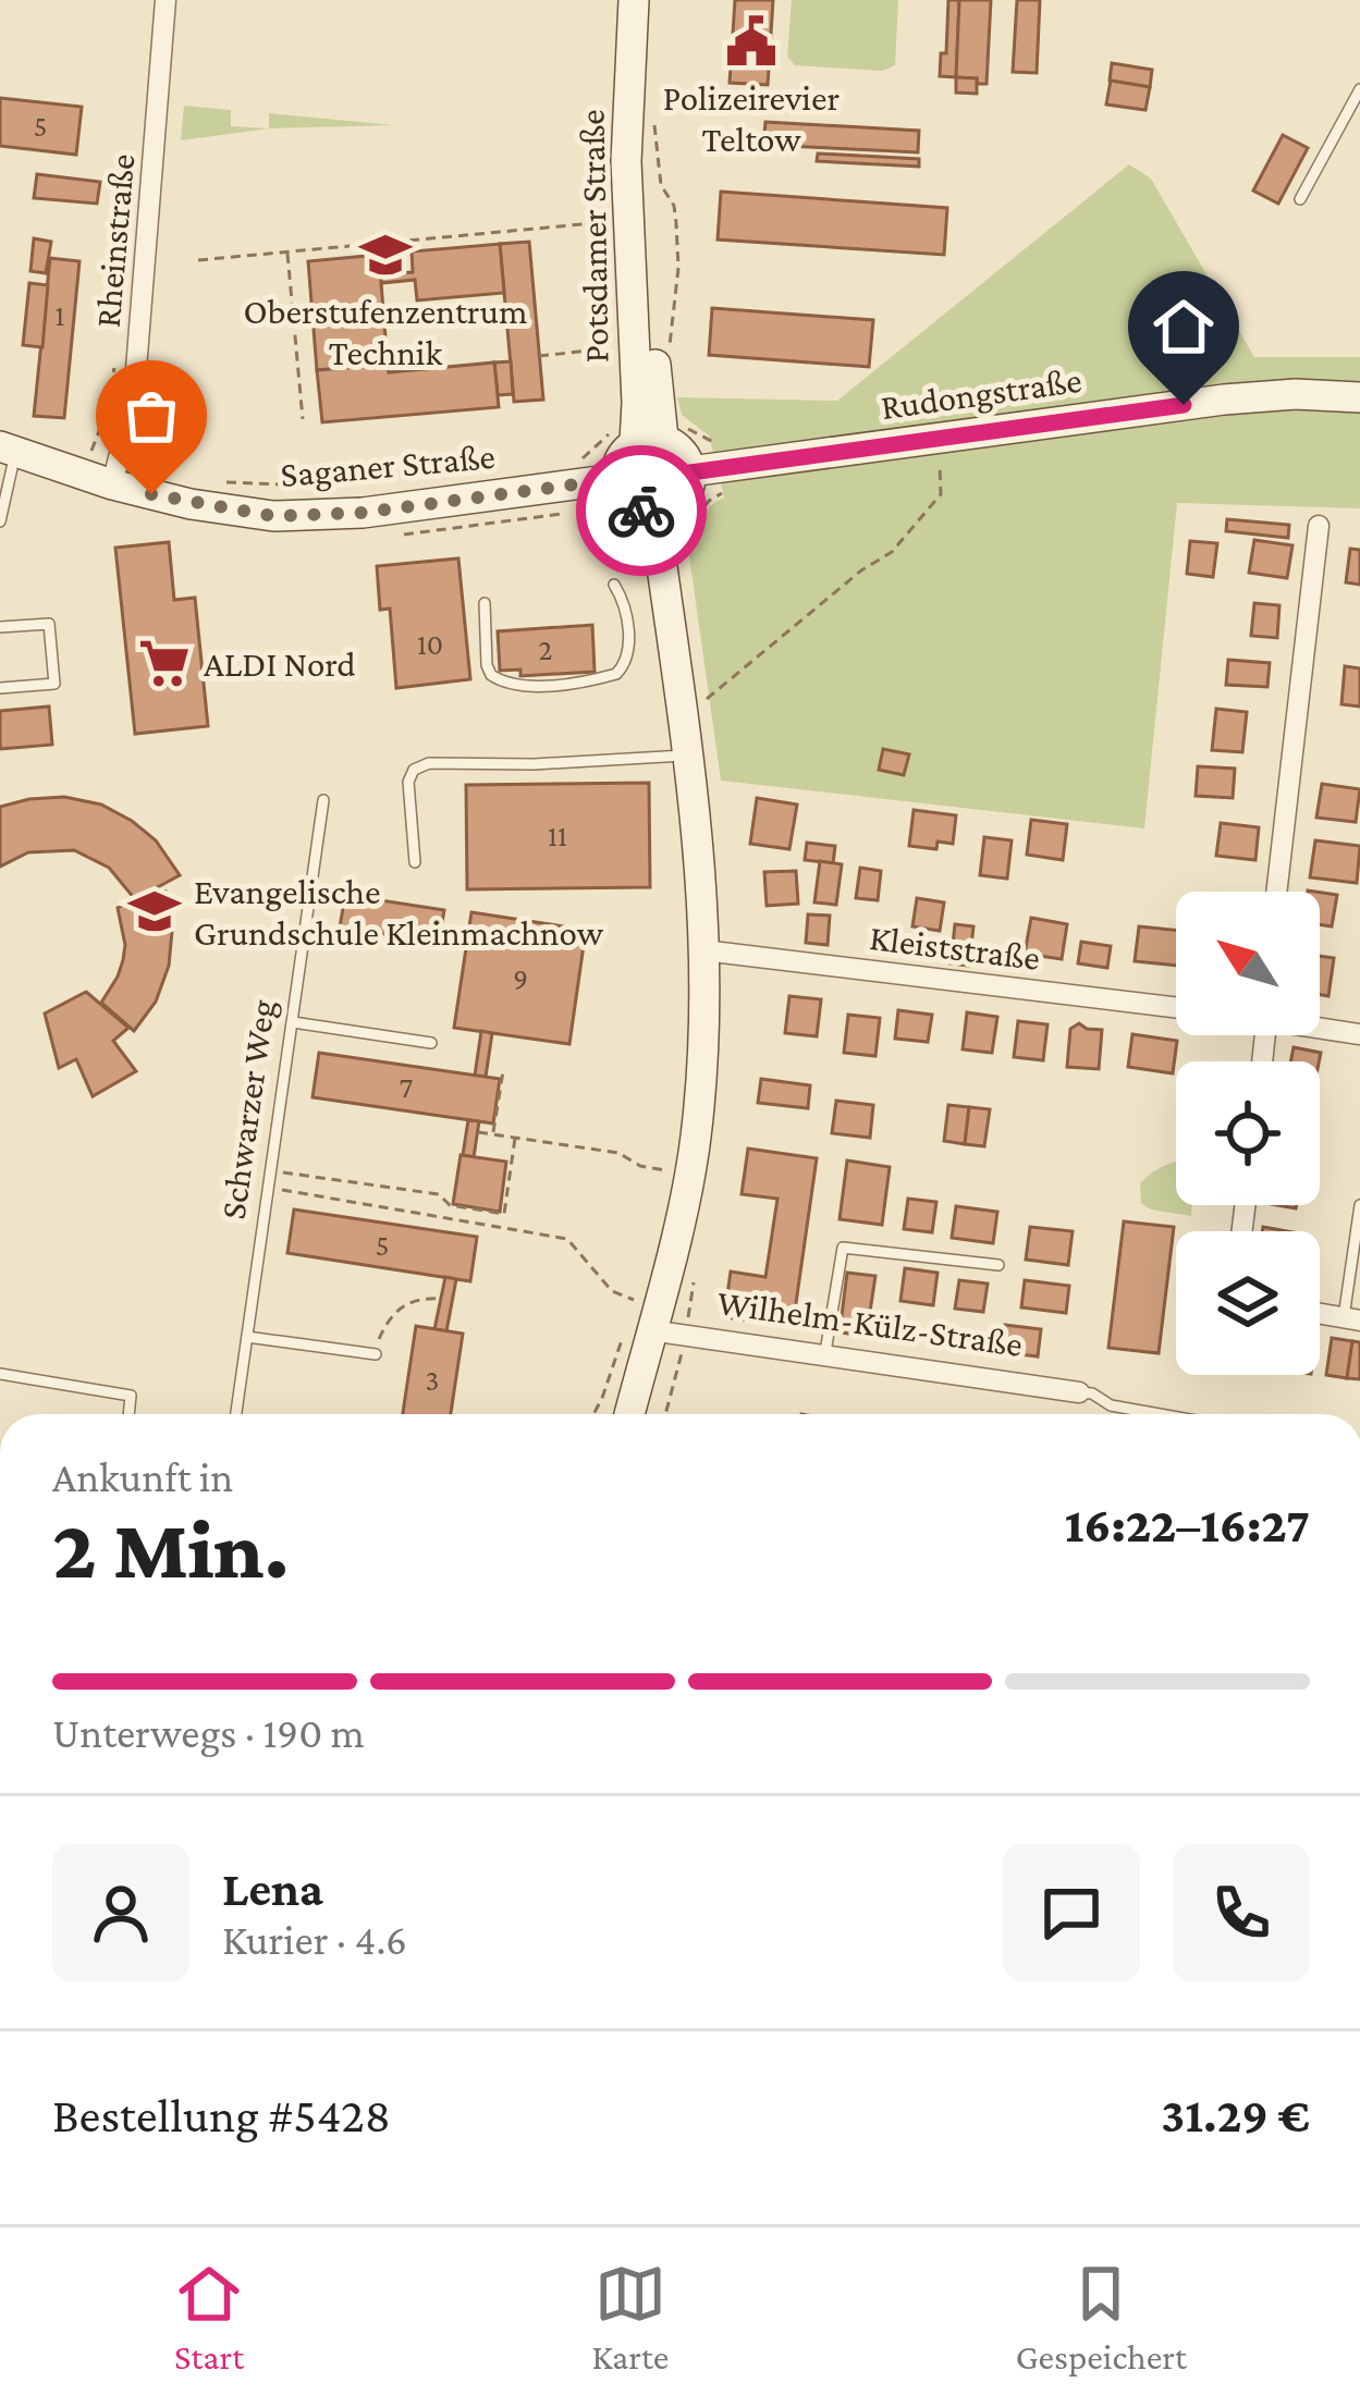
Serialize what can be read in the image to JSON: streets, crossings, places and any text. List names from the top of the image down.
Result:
{
  "streets": {
    "street": [
      "Potsdamer Straße",
      "Rheinstraße",
      "Rudongstraße",
      "Saganer Straße",
      "Kleiststraße",
      "Wilhelm-Külz-Straße"
    ],
    "lane": ["Schwarzer Weg"]
  },
  "crossings": [
    ["Potsdamer Straße", "Rudongstraße"],
    ["Potsdamer Straße", "Saganer Straße"],
    ["Rheinstraße", "Saganer Straße"],
    ["Rudongstraße", "Saganer Straße"]
  ],
  "places": {
    "public building": ["Polizeirevier Teltow"],
    "school or university": ["Oberstufenzentrum Technik", "Evangelische Grundschule Kleinmachnow"],
    "supermarket": ["ALDI Nord"]
  },
  "house_numbers": [
    "5",
    "1",
    "10",
    "2",
    "11",
    "9",
    "7",
    "5",
    "3"
  ],
  "north": "top left",
  "page": {
    "heading": ["2 Min.", "Ankunft in", "16:22–16:27"],
    "panel": [
      "Lena",
      "Kurier · 4.6",
      "Bestellung #5428",
      "31.29 €"
    ],
    "bar": "Unterwegs · 190 m",
    "tabs": ["Start", "Karte", "Gespeichert"]
  }
}
